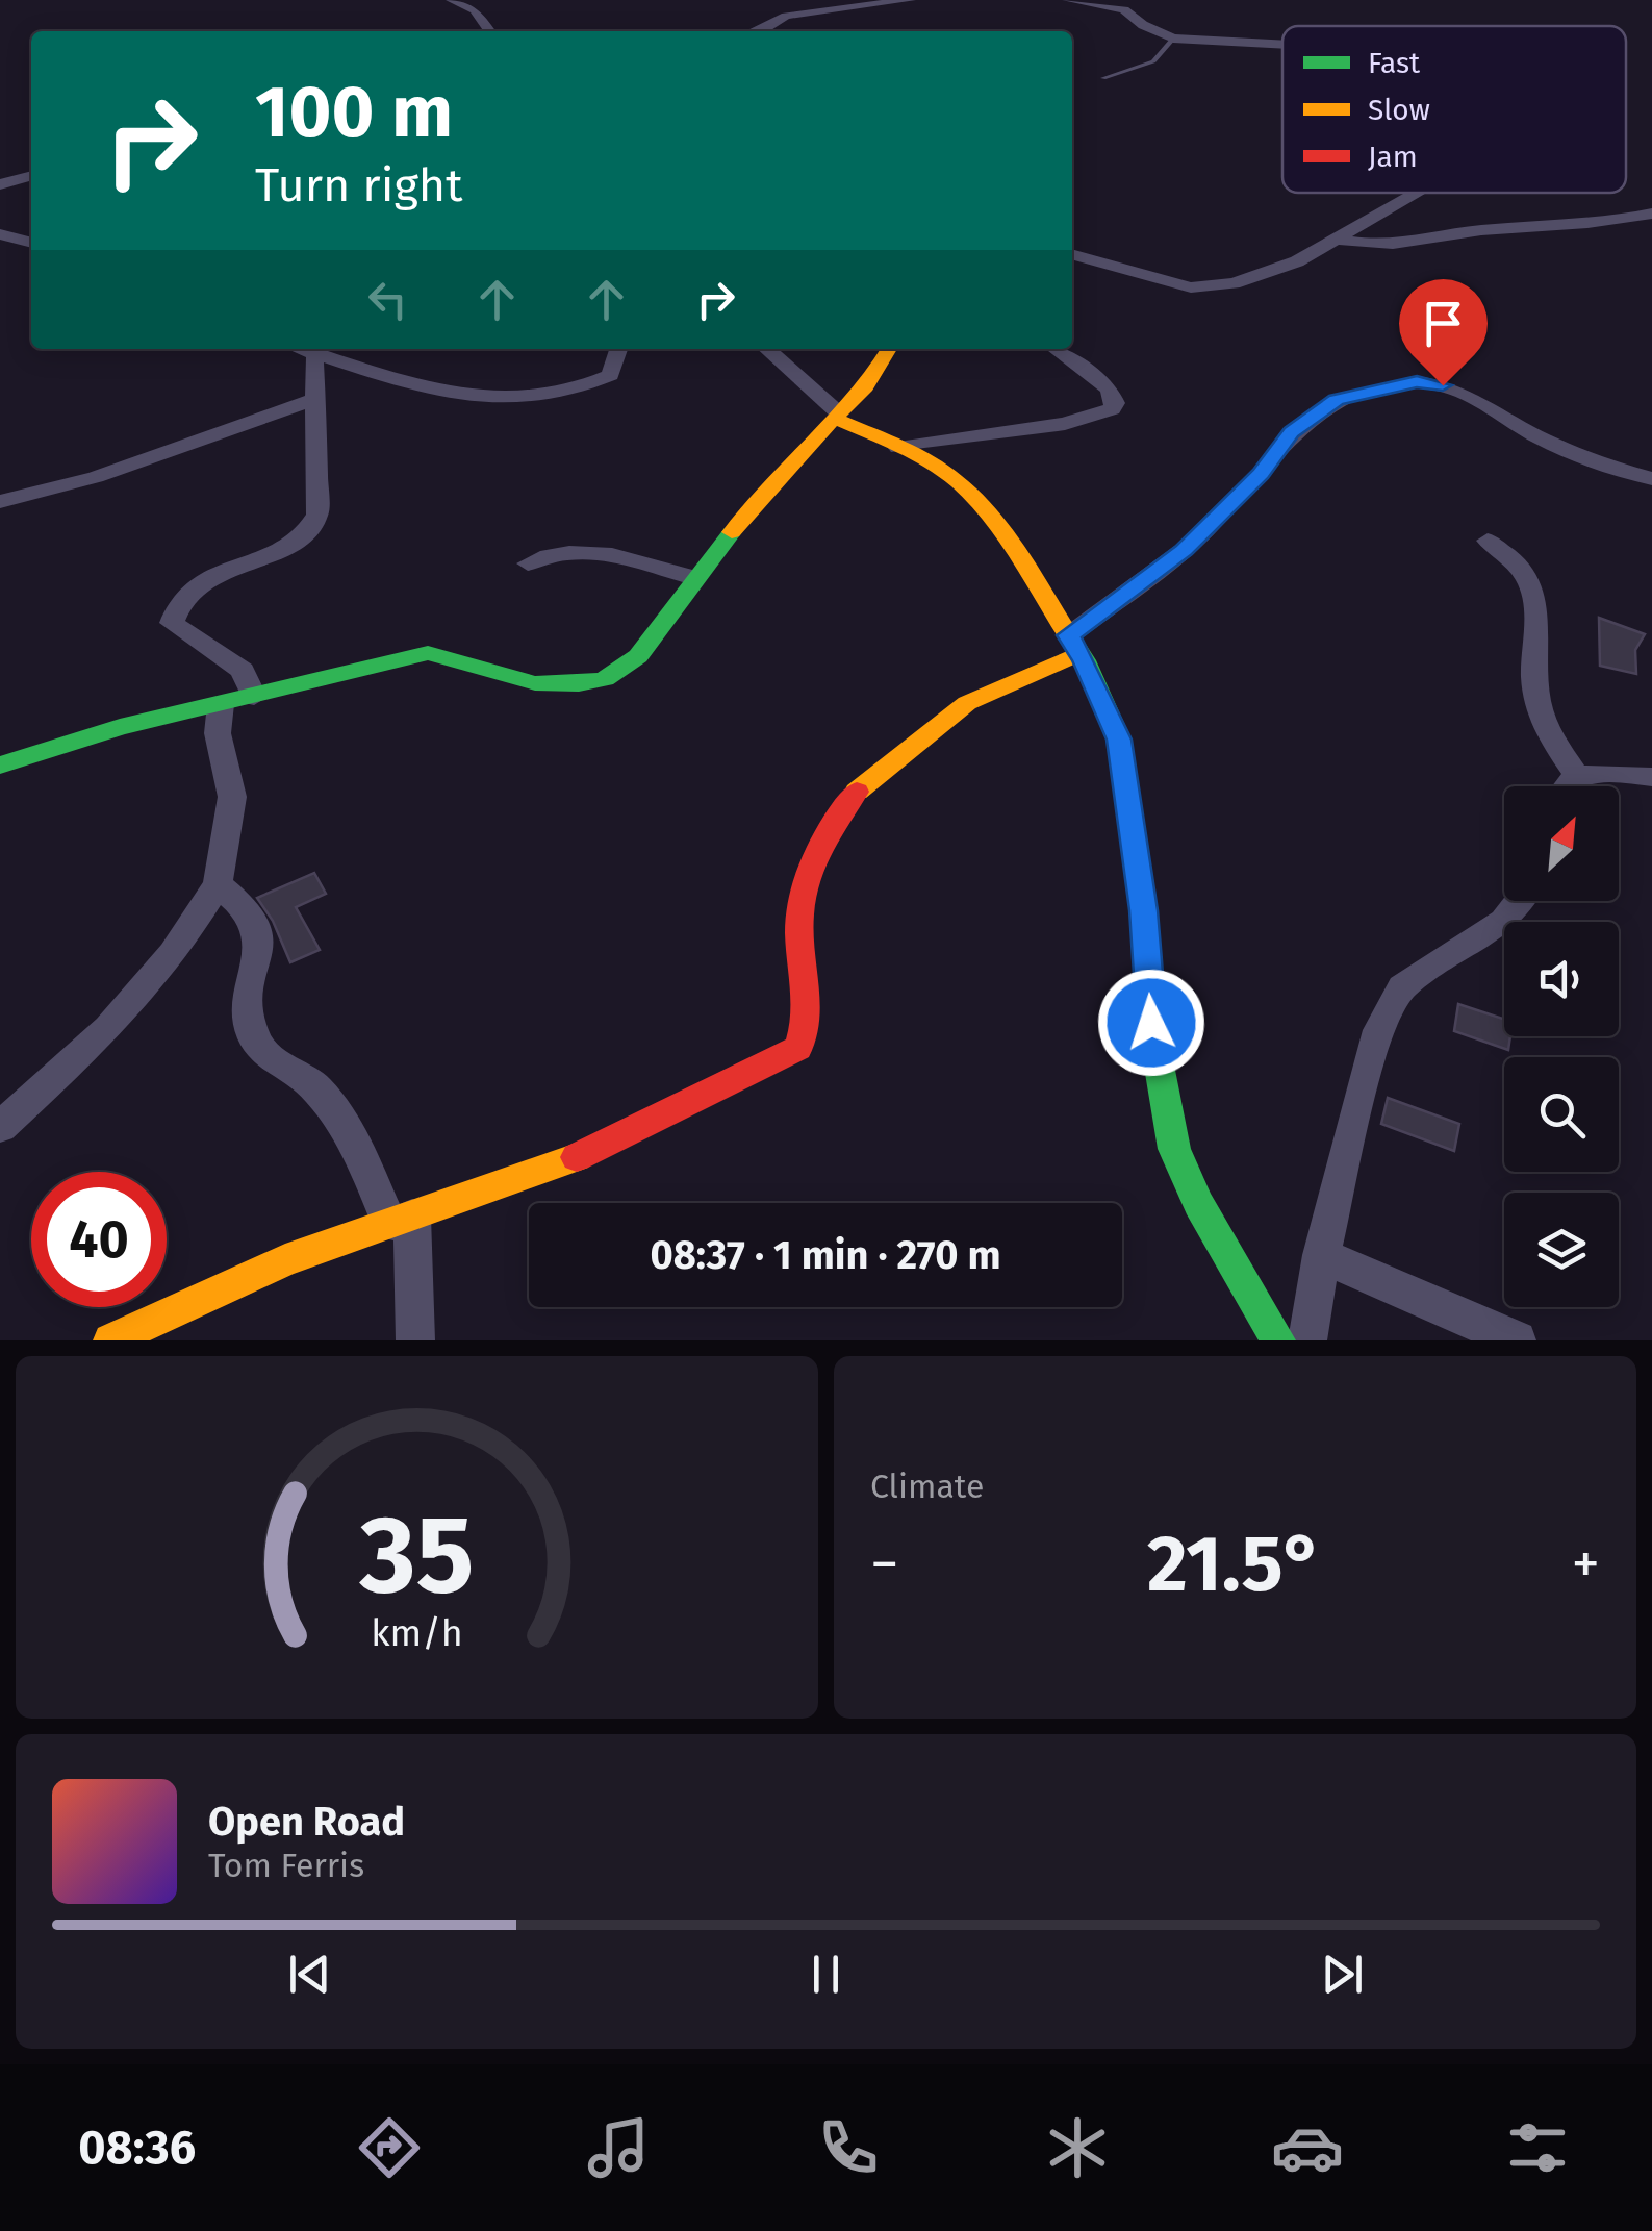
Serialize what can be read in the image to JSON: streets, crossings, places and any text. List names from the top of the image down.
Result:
{
  "legend": ["Fast", "Slow", "Jam"],
  "north": "top right",
  "page": {
    "turn": ["100 m", "Turn right"],
    "limit": "40",
    "trip": "08:37 · 1 min · 270 m",
    "tile": "Climate",
    "heat": ["−", "21.5°", "+"],
    "song": ["Open Road", "Tom Ferris"],
    "tabs": "08:36",
    "gauge": ["35", "km/h"]
  }
}
